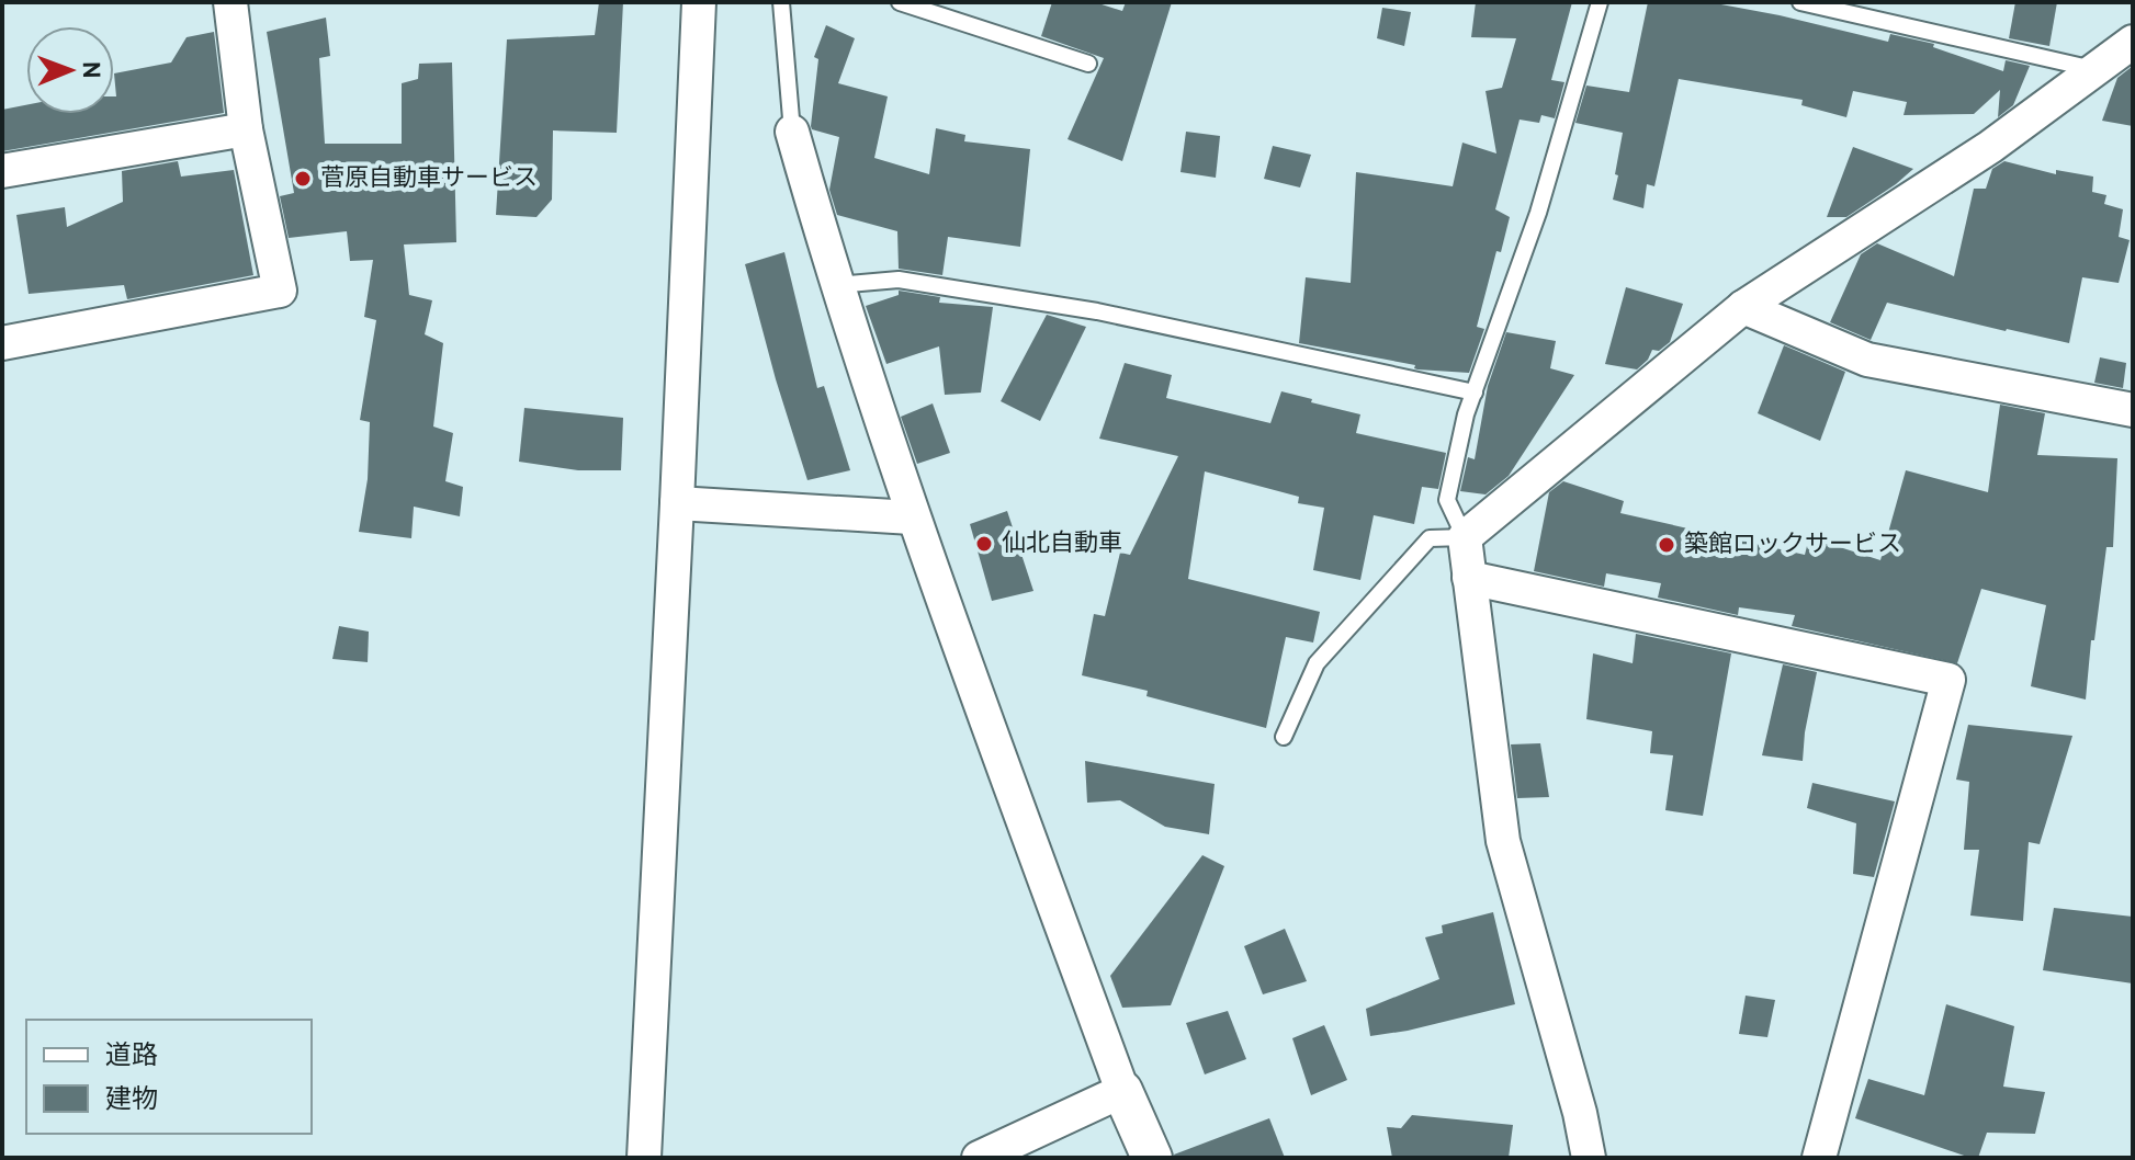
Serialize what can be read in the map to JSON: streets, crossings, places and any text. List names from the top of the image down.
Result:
{
  "places": ["菅原自動車サービス", "仙北自動車", "築館ロックサービス"],
  "legend": ["道路", "建物"],
  "north": "right"
}
